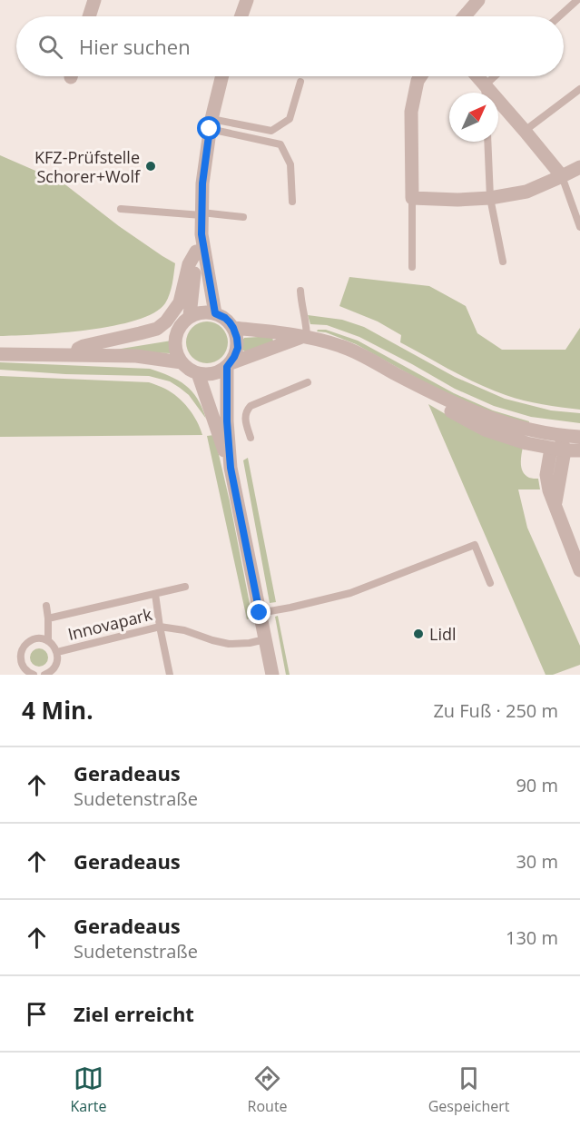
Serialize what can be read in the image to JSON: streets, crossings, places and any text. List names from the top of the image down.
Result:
{
  "streets": {
    "lane": ["Innovapark"]
  },
  "places": ["KFZ-Prüfstelle Schorer+Wolf", "Lidl"],
  "north": "top right",
  "page": {
    "search": "Hier suchen",
    "heading": ["4 Min.", "Zu Fuß · 250 m"],
    "list": [
      ["Geradeaus", "Sudetenstraße", "90 m"],
      ["Geradeaus", "30 m"],
      ["Geradeaus", "Sudetenstraße", "130 m"],
      "Ziel erreicht"
    ],
    "nav": ["Karte", "Route", "Gespeichert"]
  }
}
